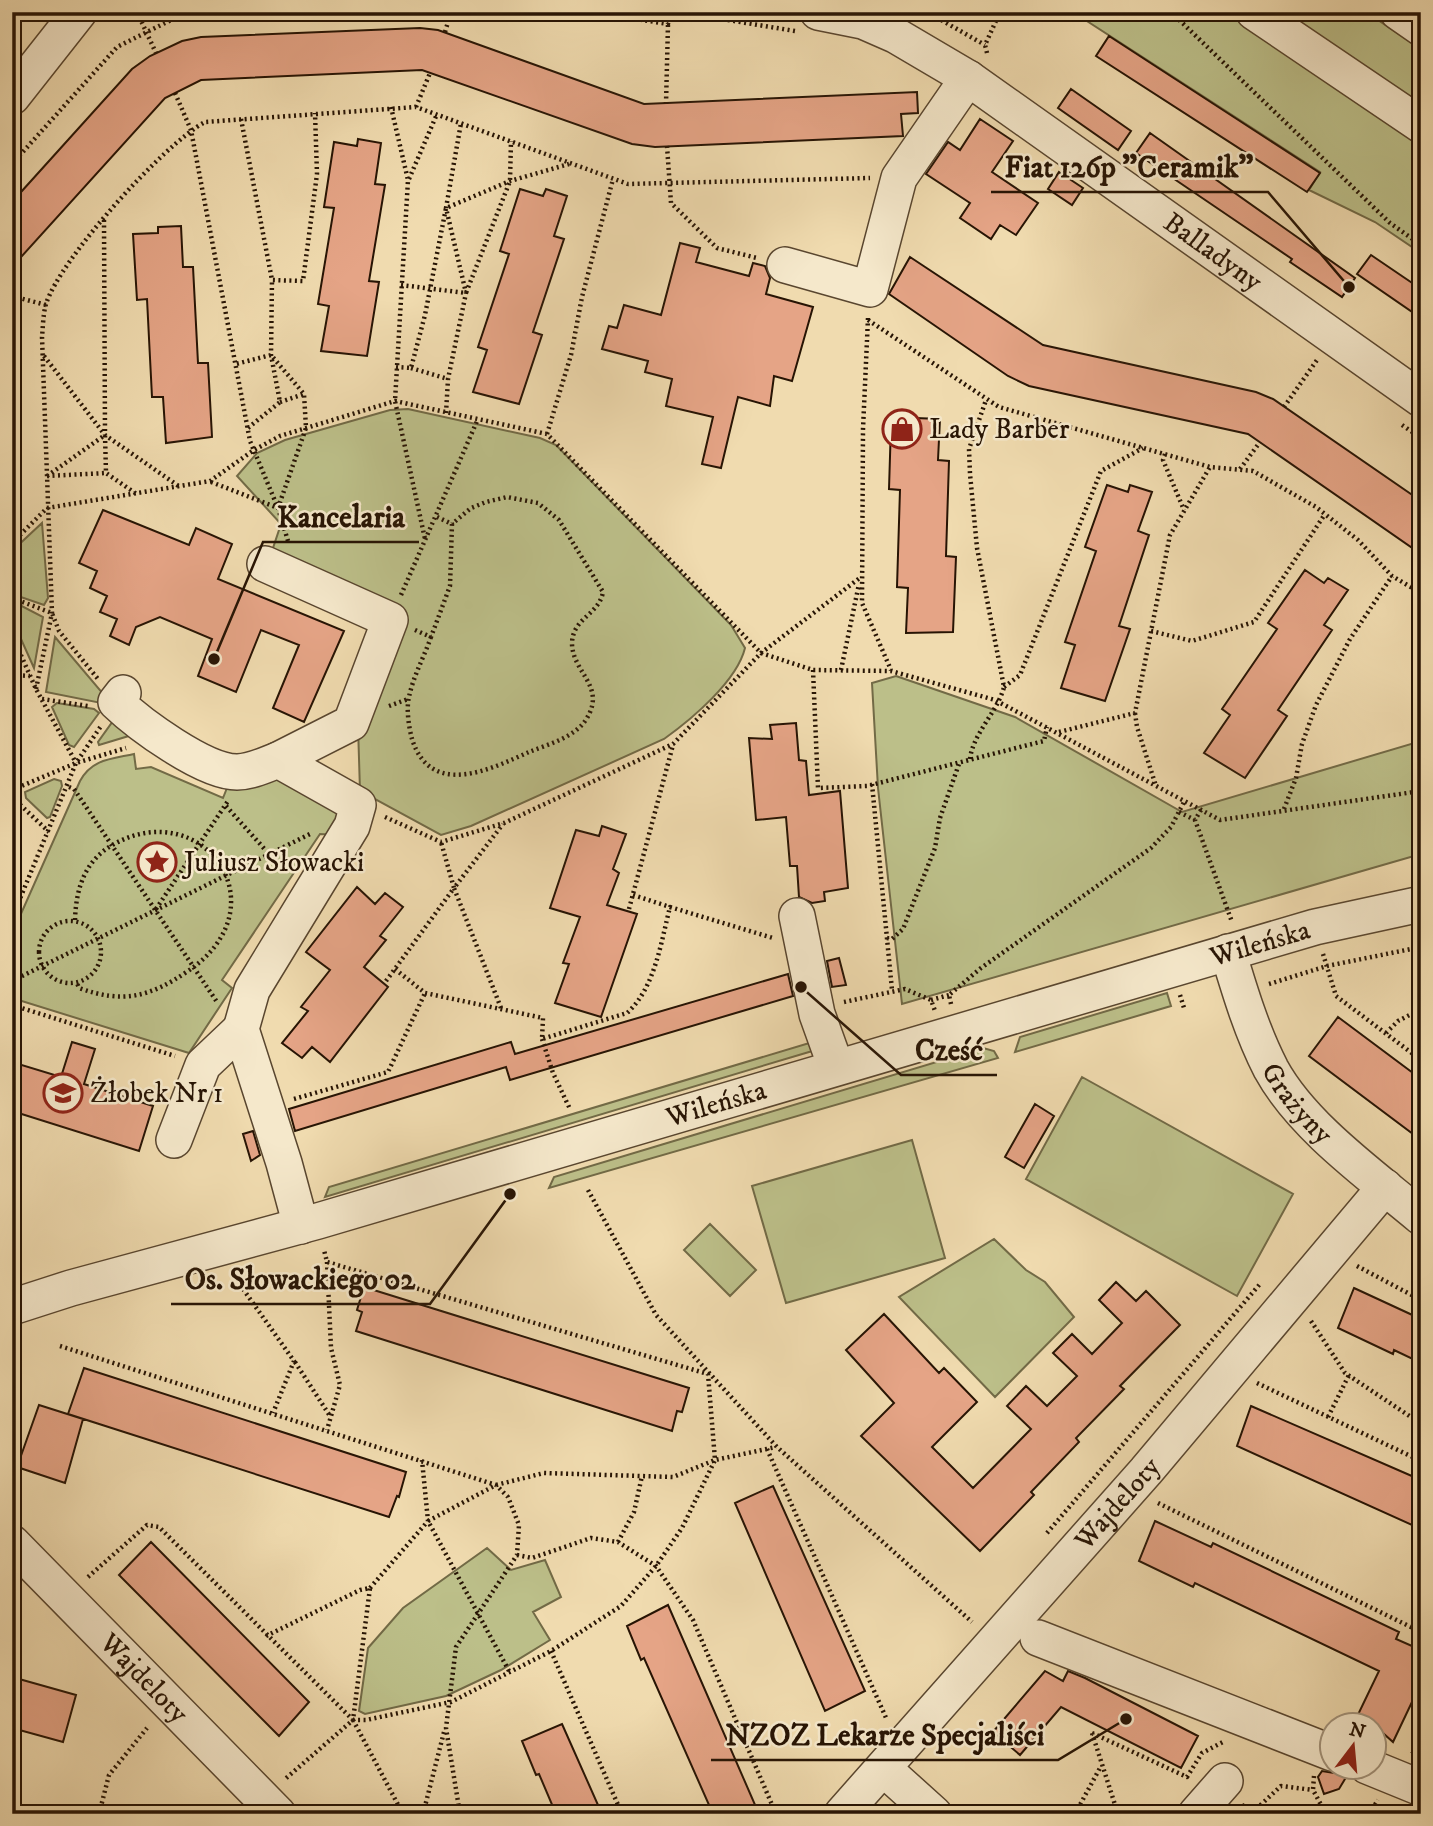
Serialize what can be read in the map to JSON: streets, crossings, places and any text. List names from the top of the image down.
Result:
{
  "streets": {
    "street": [
      "Balladyny",
      "Wileńska",
      "Grażyny",
      "Wajdeloty"
    ]
  },
  "crossings": [
    ["Wileńska", "Grażyny"],
    ["Grażyny", "Wajdeloty"]
  ],
  "places": {
    "other": [
      "Fiat 126p \"Ceramik\"",
      "Kancelaria",
      "Cześć",
      "Os. Słowackiego 02",
      "NZOZ Lekarze Specjaliści"
    ],
    "shop": ["Lady Barber"],
    "place": ["Juliusz Słowacki"],
    "school or university": ["Żłobek Nr 1"]
  },
  "north": "top"
}
